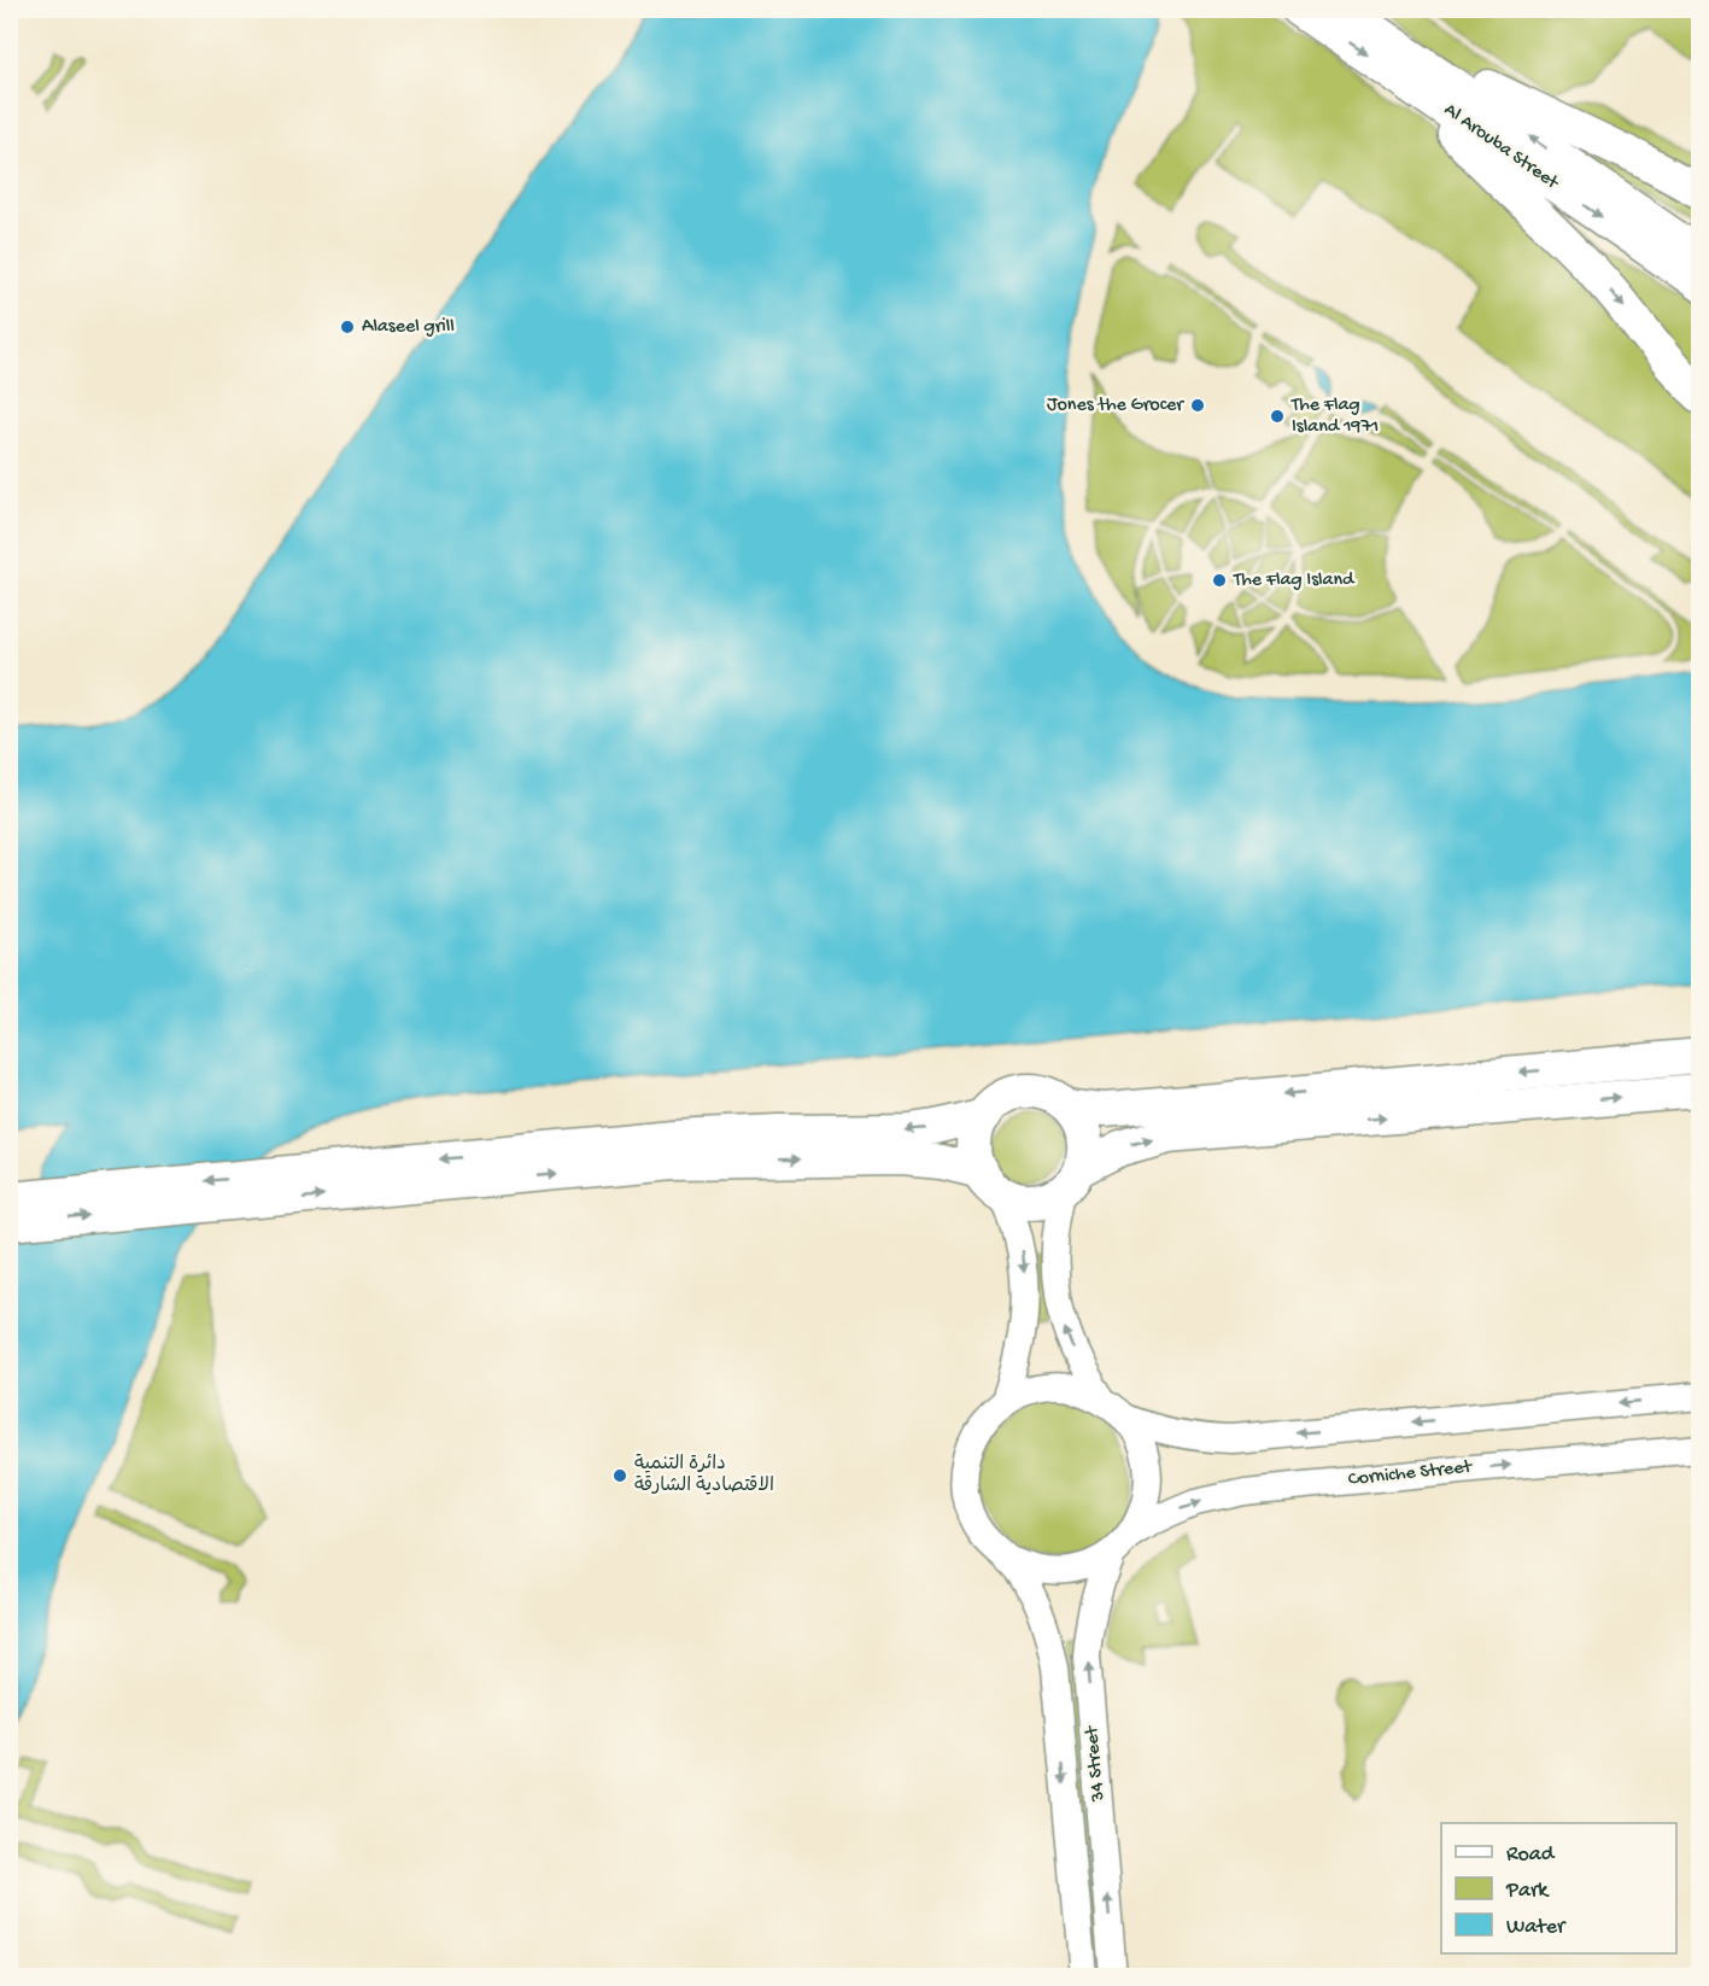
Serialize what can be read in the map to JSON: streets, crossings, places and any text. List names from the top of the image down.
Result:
{
  "streets": {
    "main road": ["Al Arouba Street"],
    "street": ["Corniche Street", "34 Street"]
  },
  "crossings": [
    ["Corniche Street", "34 Street"]
  ],
  "places": [
    "Alaseel grill",
    "Jones the Grocer",
    "The Flag Island 1971",
    "The Flag Island",
    "دائرة التنمية الاقتصادية الشارقة"
  ],
  "legend": ["Road", "Park", "Water"]
}
